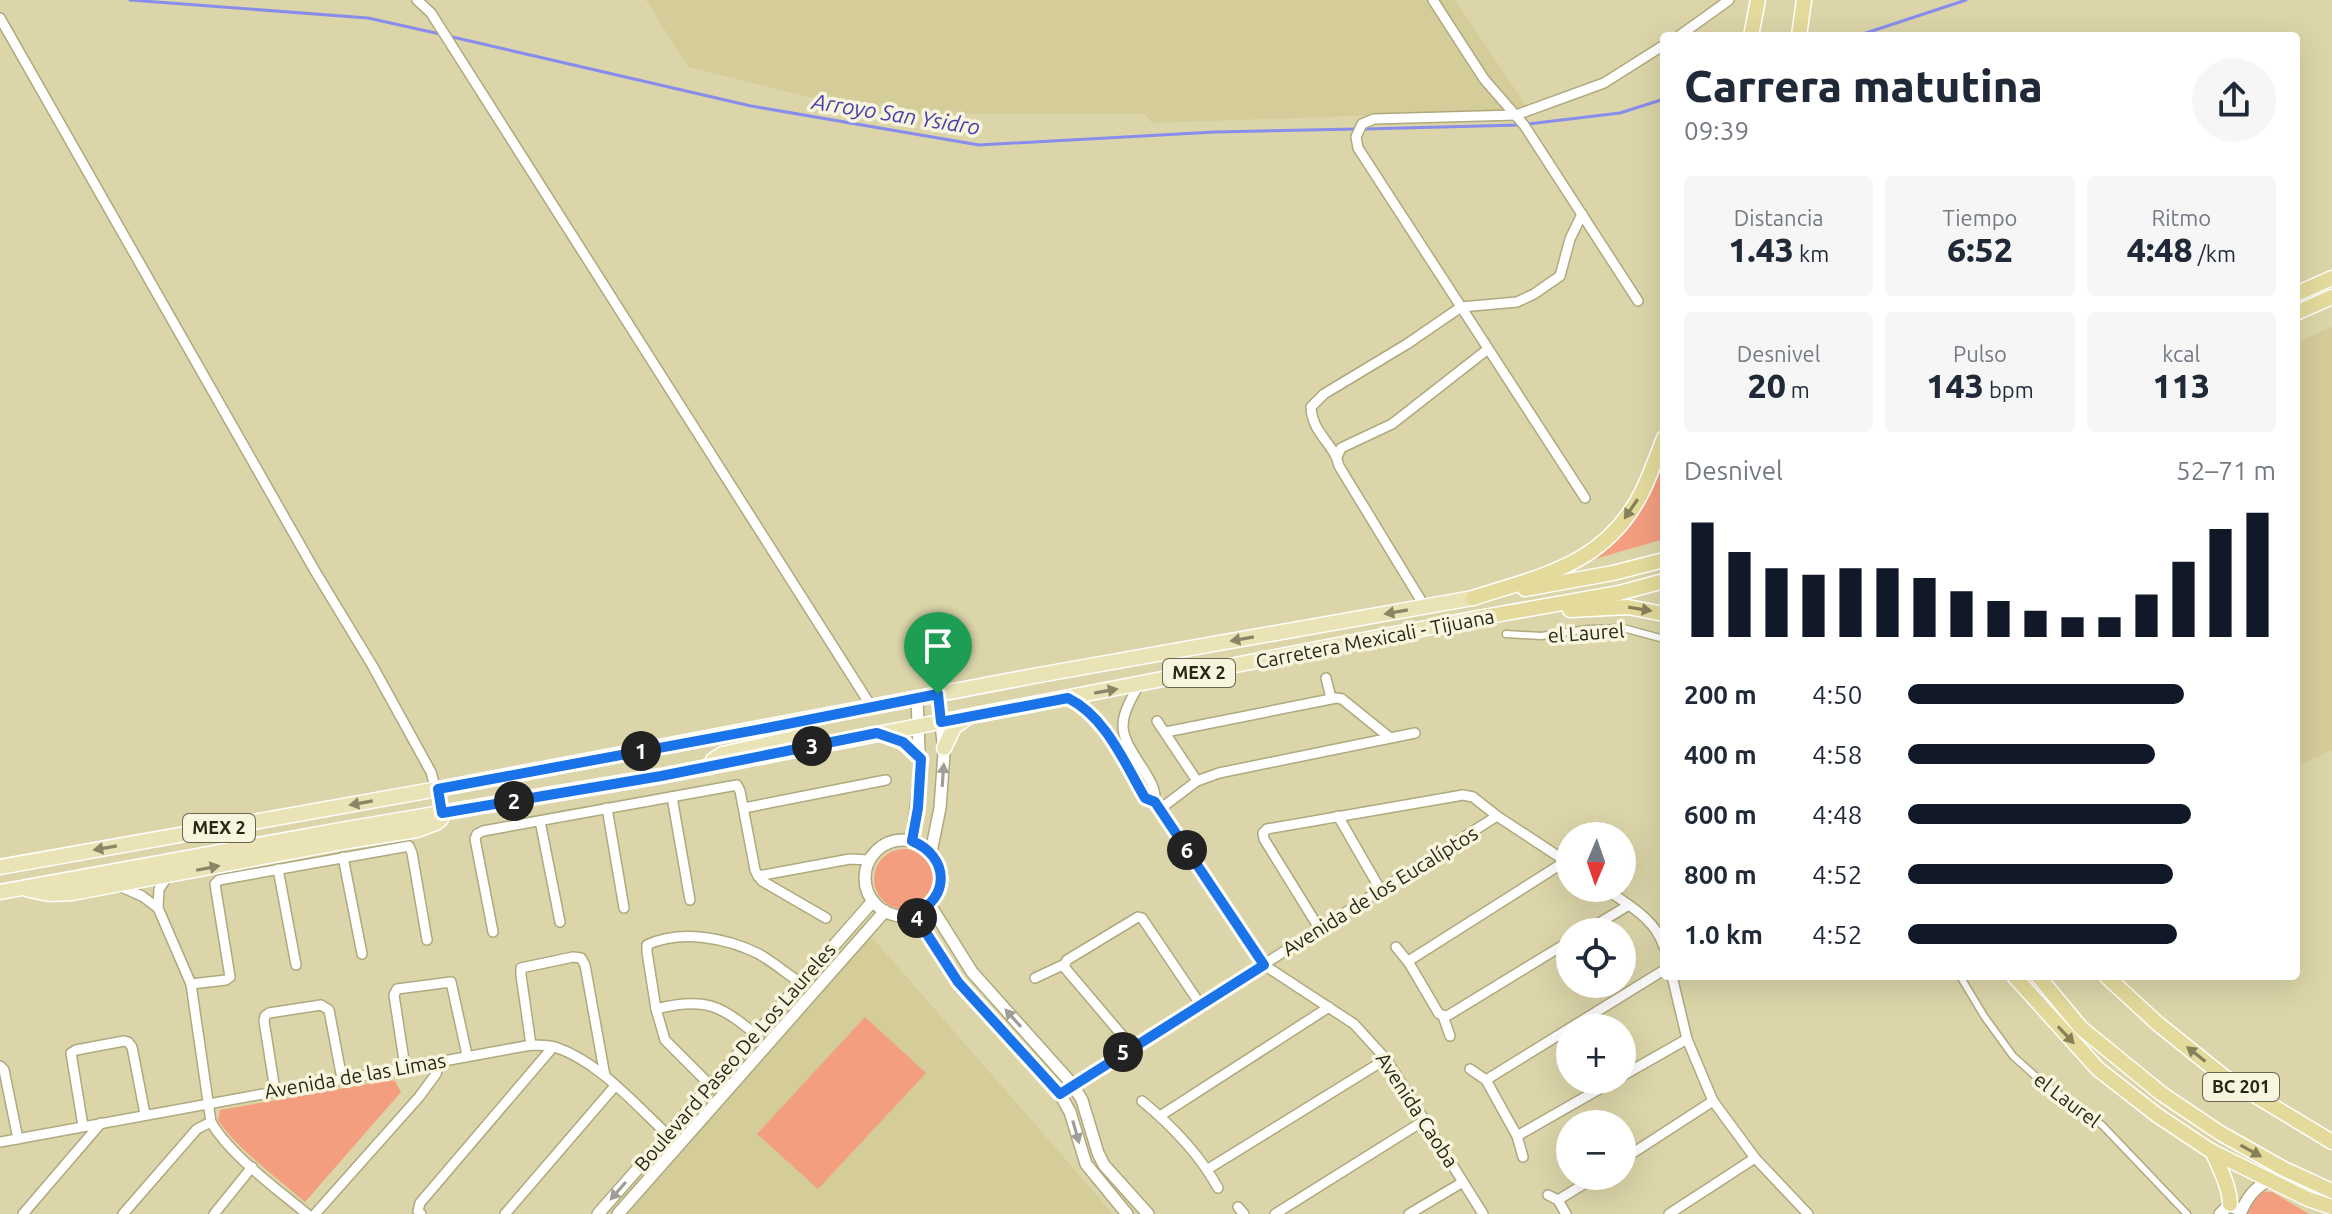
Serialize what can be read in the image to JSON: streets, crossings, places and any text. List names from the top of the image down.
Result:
{
  "streets": {
    "highway": ["Carretera Mexicali - Tijuana", "MEX 2", "BC 201"],
    "street": [
      "el Laurel",
      "Avenida de los Eucalíptos",
      "Boulevard Paseo De Los Laureles",
      "Avenida de las Limas",
      "Avenida Caoba"
    ]
  },
  "crossings": [
    ["Avenida de los Eucalíptos", "Avenida Caoba"],
    ["Boulevard Paseo De Los Laureles", "Avenida de las Limas"]
  ],
  "water": ["Arroyo San Ysidro"],
  "north": "bottom",
  "page": {
    "heading": ["Carrera matutina", "09:39"],
    "stats": [
      ["Distancia", "1.43 km"],
      ["Tiempo", "6:52"],
      ["Ritmo", "4:48 /km"],
      ["Desnivel", "20 m"],
      ["Pulso", "143 bpm"],
      ["kcal", "113"]
    ],
    "chart": ["Desnivel", "52–71 m"],
    "list": [
      {
        "name": "200 m",
        "note": "4:50"
      },
      {
        "name": "400 m",
        "note": "4:58"
      },
      {
        "name": "600 m",
        "note": "4:48"
      },
      {
        "name": "800 m",
        "note": "4:52"
      },
      {
        "name": "1.0 km",
        "note": "4:52"
      }
    ],
    "pins": [
      "3",
      "1",
      "2",
      "6",
      "4",
      "5"
    ],
    "map_buttons": ["+", "−"]
  }
}
